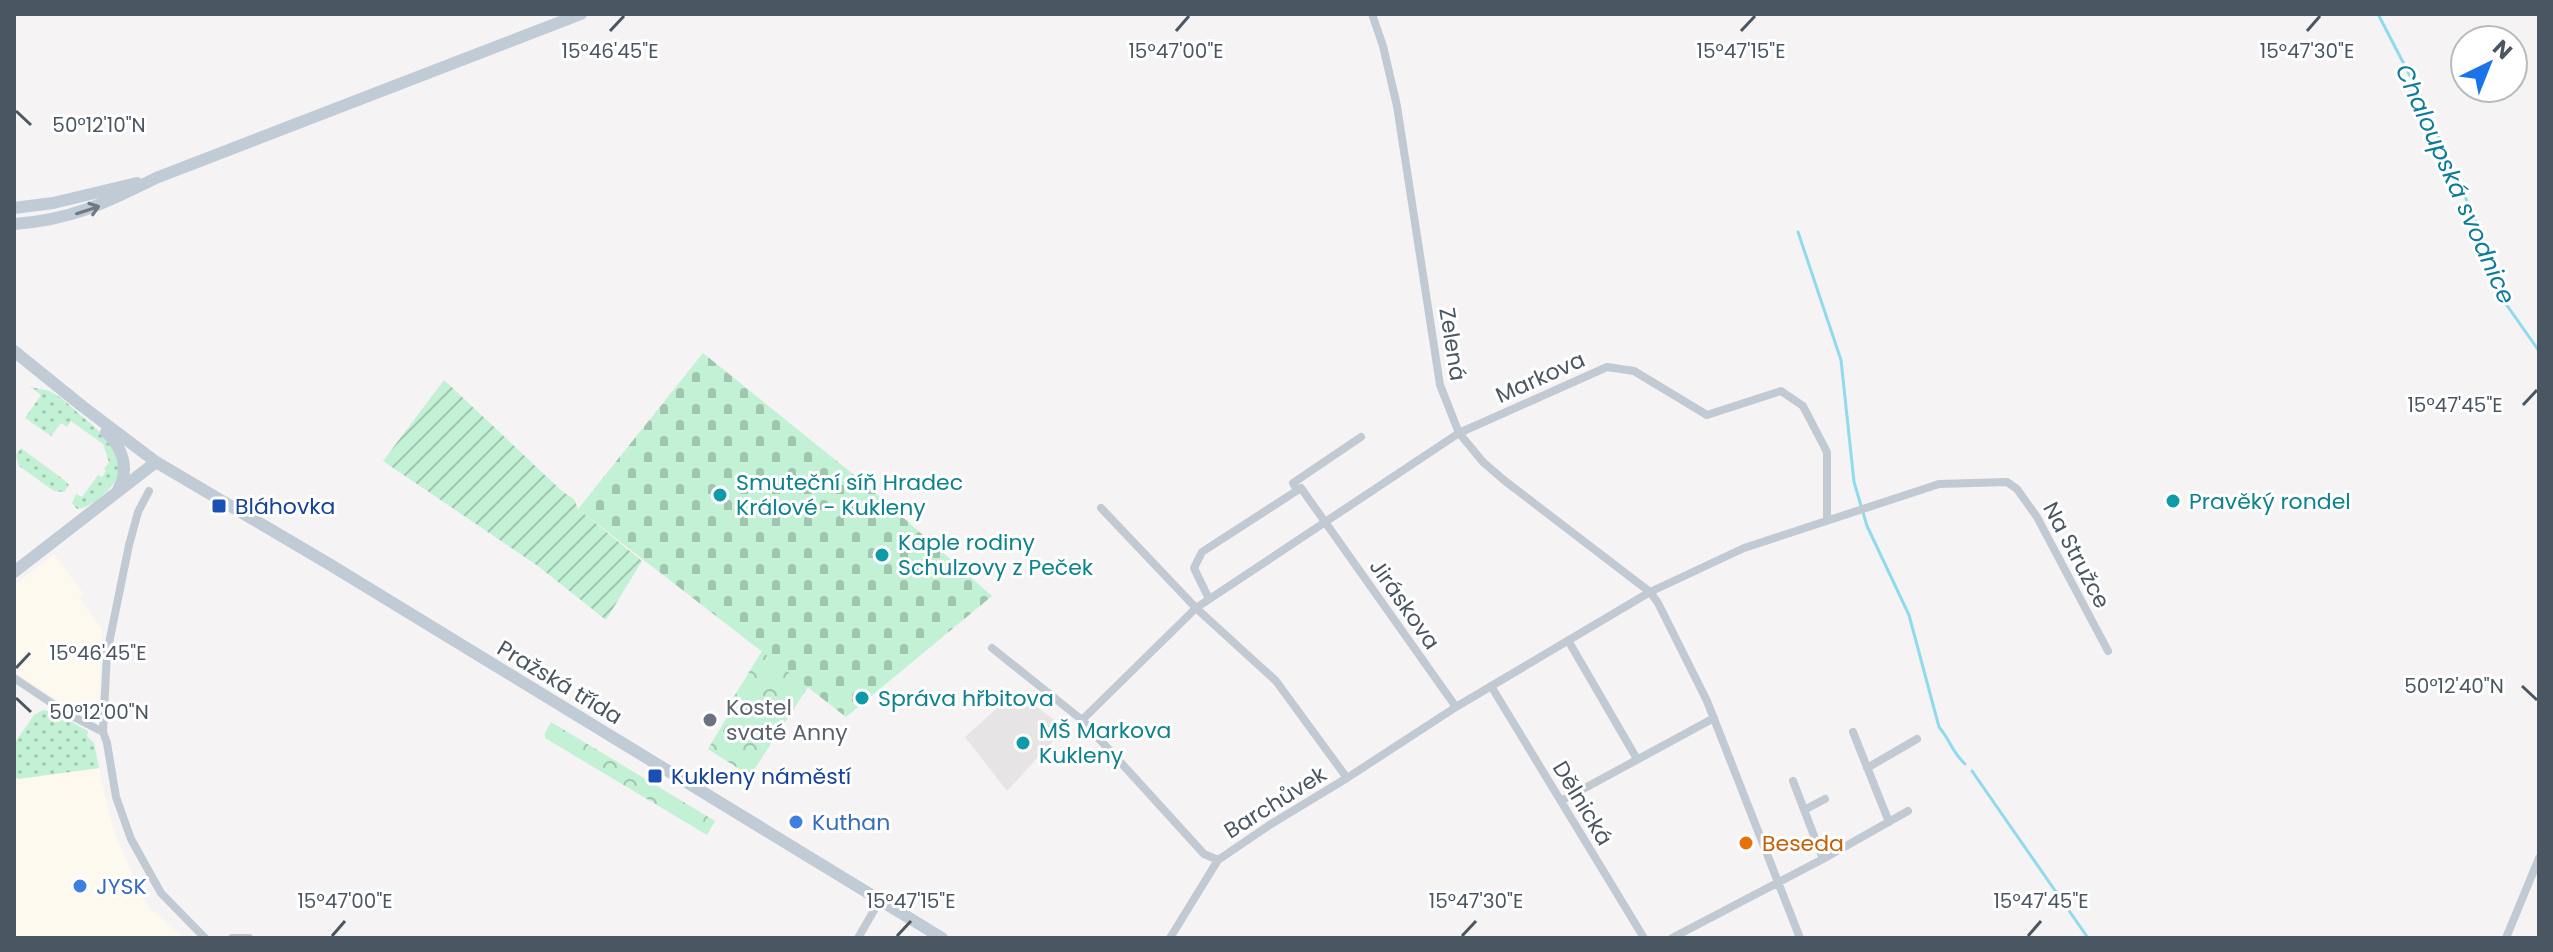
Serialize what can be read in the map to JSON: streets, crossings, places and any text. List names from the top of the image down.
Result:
{
  "streets": {
    "main road": ["Pražská třída"],
    "street": [
      "Zelená",
      "Markova",
      "Na Stružce",
      "Jiráskova",
      "Barchůvek",
      "Dělnická"
    ]
  },
  "crossings": [
    ["Zelená", "Markova"],
    ["Markova", "Na Stružce"],
    ["Markova", "Jiráskova"]
  ],
  "water": ["Chaloupská svodnice"],
  "places": {
    "other": [
      "Smuteční síň Hradec Králové - Kukleny",
      "Pravěký rondel",
      "Kaple rodiny Schulzovy z Peček",
      "Správa hřbitova",
      "Kostel svaté Anny",
      "MŠ Markova Kukleny",
      "Kuthan",
      "Beseda",
      "JYSK"
    ],
    "transit": ["Bláhovka", "Kukleny náměstí"]
  },
  "north": "top right",
  "coordinates": [
    "15°46'45\"E",
    "15°47'00\"E",
    "15°47'30\"E",
    "15°47'15\"E",
    "50°12'10\"N",
    "15°47'45\"E",
    "50°12'40\"N",
    "50°12'00\"N"
  ]
}
